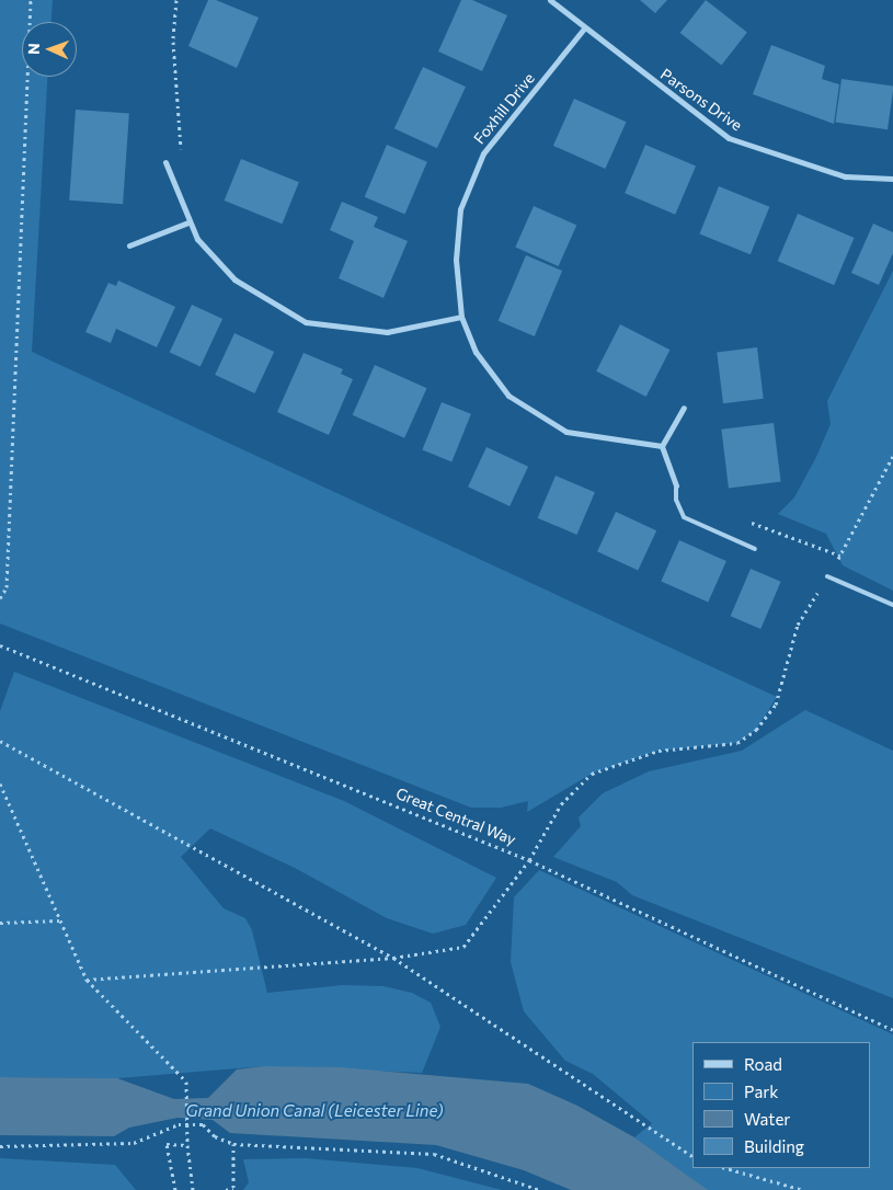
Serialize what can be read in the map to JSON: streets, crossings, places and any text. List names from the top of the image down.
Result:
{
  "streets": {
    "street": ["Parsons Drive", "Foxhill Drive"],
    "path": ["Great Central Way"]
  },
  "crossings": [
    ["Parsons Drive", "Foxhill Drive"]
  ],
  "water": ["Grand Union Canal (Leicester Line)"],
  "legend": [
    "Road",
    "Park",
    "Water",
    "Building"
  ],
  "north": "left"
}
